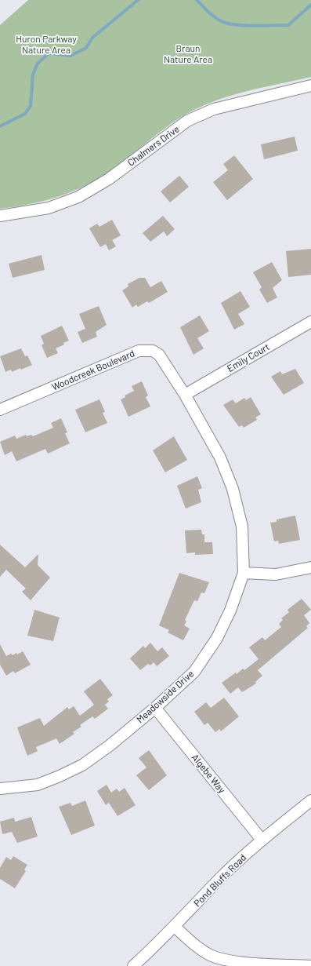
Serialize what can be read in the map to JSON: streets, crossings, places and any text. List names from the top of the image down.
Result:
{
  "streets": {
    "street": [
      "Chalmers Drive",
      "Emily Court",
      "Woodcreek Boulevard",
      "Meadowside Drive",
      "Algebe Way",
      "Pond Bluffs Road"
    ]
  },
  "crossings": [
    ["Emily Court", "Meadowside Drive"],
    ["Woodcreek Boulevard", "Meadowside Drive"],
    ["Meadowside Drive", "Algebe Way"],
    ["Algebe Way", "Pond Bluffs Road"]
  ],
  "parks": ["Huron Parkway Nature Area", "Braun Nature Area"]
}
